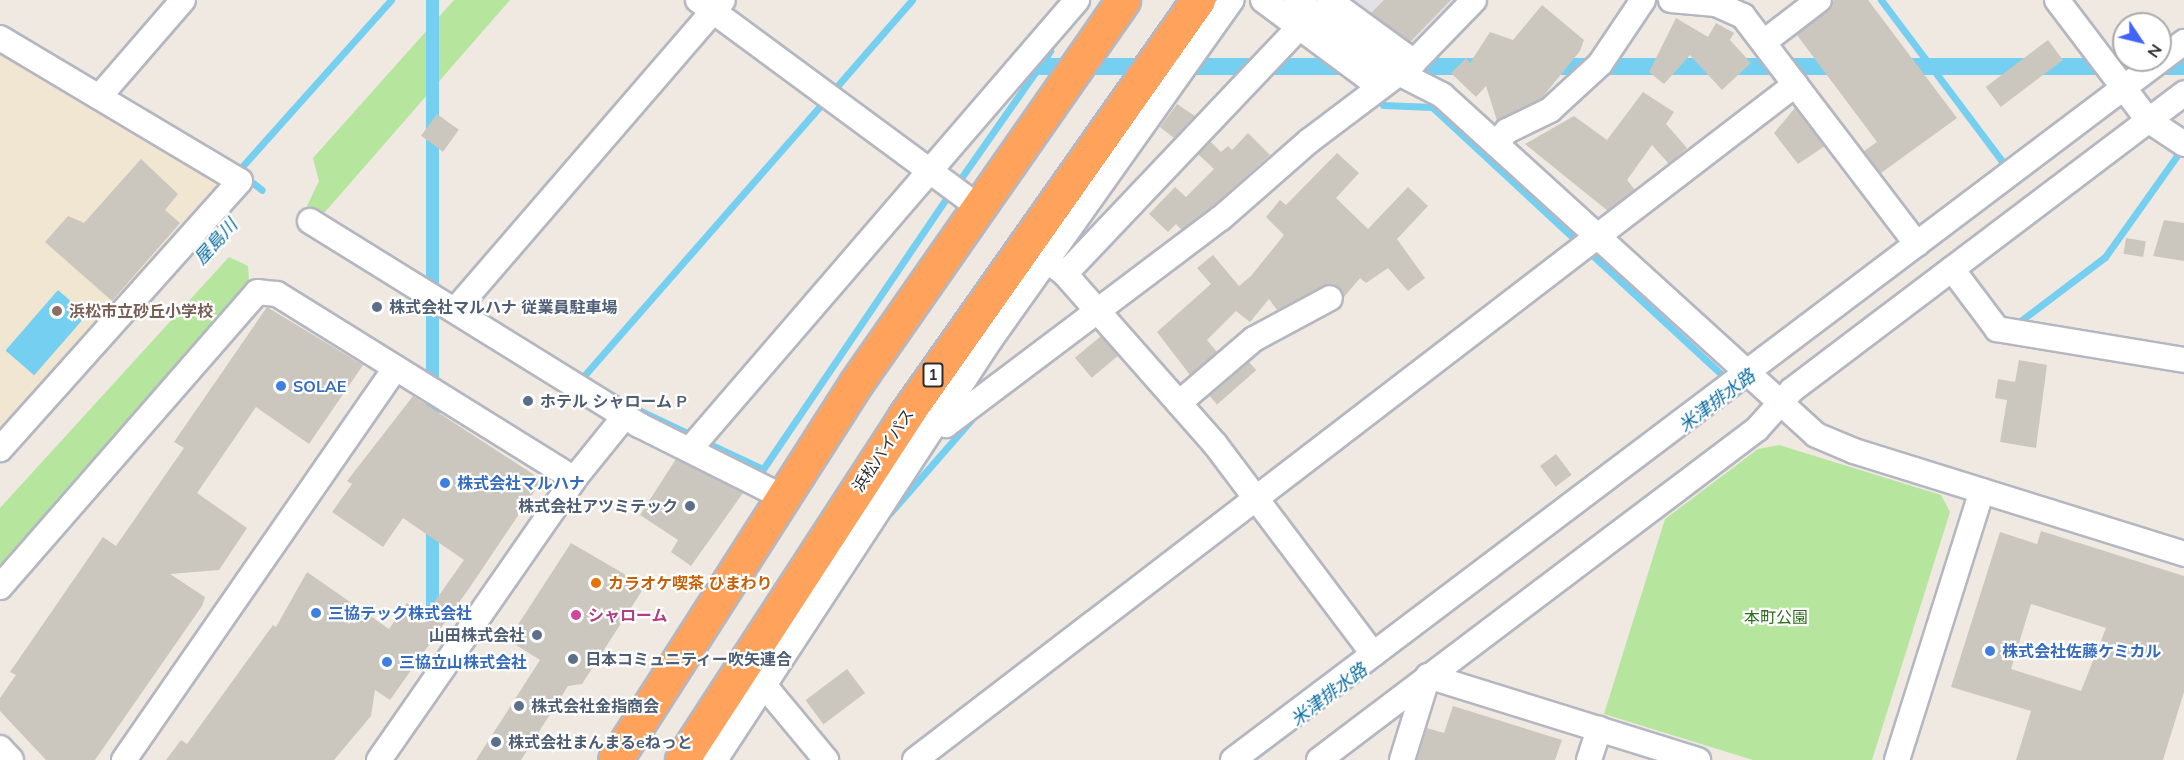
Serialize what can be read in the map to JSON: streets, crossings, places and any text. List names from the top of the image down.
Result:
{
  "streets": {
    "highway": ["1", "浜松バイパス"]
  },
  "water": ["屋島川", "米津排水路"],
  "parks": ["本町公園"],
  "places": [
    "株式会社マルハナ 従業員駐車場",
    "浜松市立砂丘小学校",
    "SOLAE",
    "ホテル シャローム P",
    "株式会社マルハナ",
    "株式会社アツミテック",
    "カラオケ喫茶 ひまわり",
    "三協テック株式会社",
    "シャローム",
    "山田株式会社",
    "株式会社佐藤ケミカル",
    "日本コミュニティー吹矢連合",
    "三協立山株式会社",
    "株式会社金指商会",
    "株式会社まんまるeねっと"
  ],
  "north": "bottom right"
}
